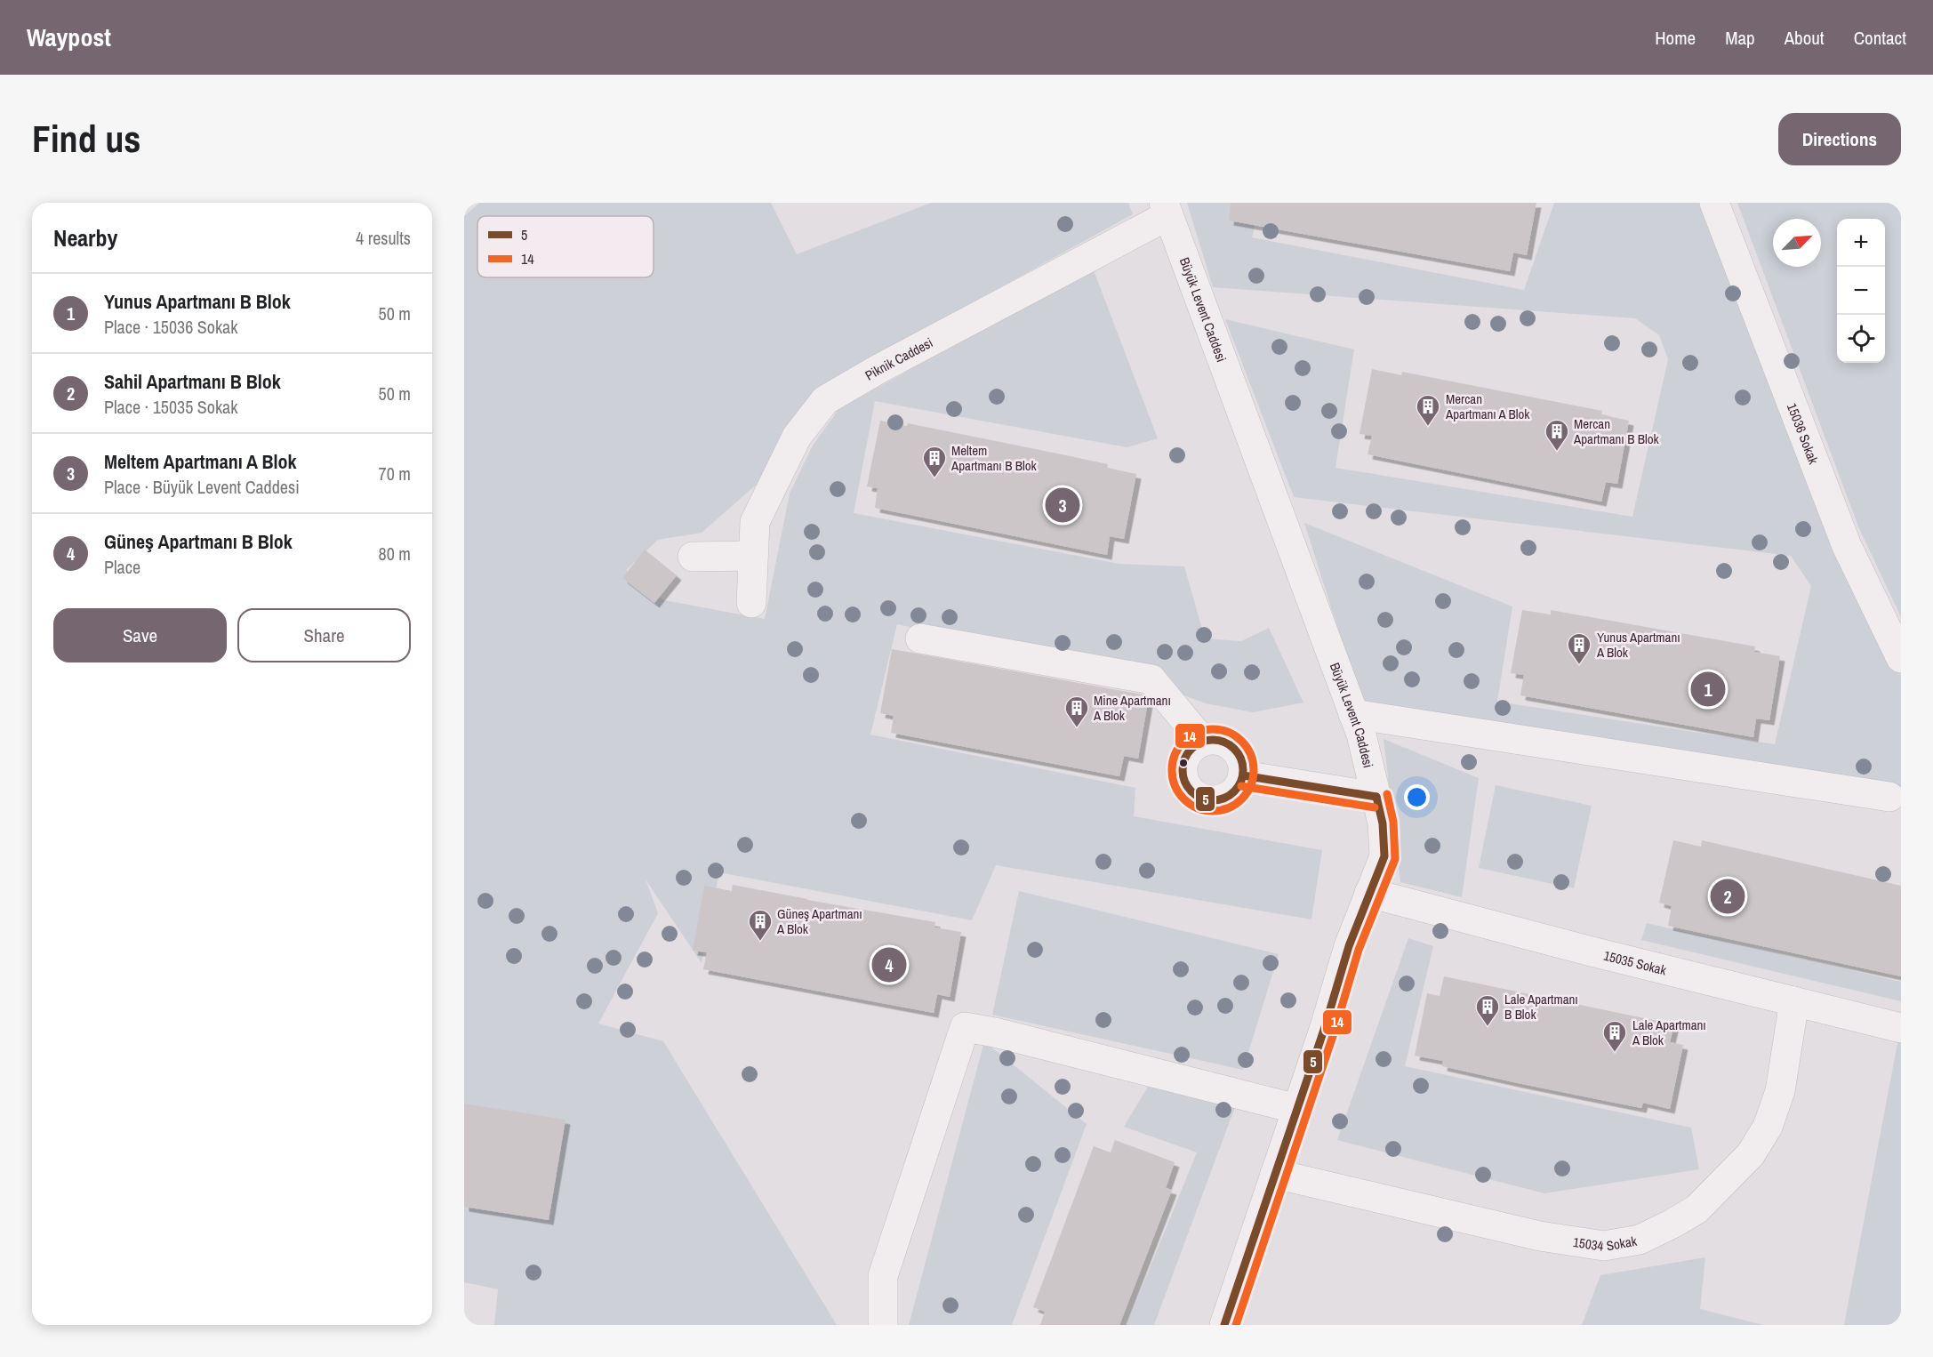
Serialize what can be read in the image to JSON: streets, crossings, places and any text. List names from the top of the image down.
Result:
{
  "streets": {
    "street": [
      "Büyük Levent Caddesi",
      "Piknik Caddesi",
      "15036 Sokak",
      "15035 Sokak",
      "15034 Sokak"
    ]
  },
  "crossings": [
    ["Büyük Levent Caddesi", "Piknik Caddesi"],
    ["Büyük Levent Caddesi", "15035 Sokak"],
    ["Büyük Levent Caddesi", "15034 Sokak"],
    ["15035 Sokak", "15034 Sokak"]
  ],
  "places": {
    "building": [
      "Mercan Apartmanı A Blok",
      "Mercan Apartmanı B Blok",
      "Meltem Apartmanı B Blok",
      "Yunus Apartmanı A Blok",
      "Mine Apartmanı A Blok",
      "Güneş Apartmanı A Blok",
      "Lale Apartmanı B Blok",
      "Lale Apartmanı A Blok"
    ]
  },
  "lines": ["transit line 14", "transit line 5"],
  "legend": ["5", "14"],
  "north": "top right",
  "page": {
    "header": "Waypost",
    "nav": [
      "Home",
      "Map",
      "About",
      "Contact"
    ],
    "buttons": [
      "Directions",
      ["Save", "Share"]
    ],
    "title": "Find us",
    "heading": ["Nearby", "4 results"],
    "map_buttons": ["+", "−"],
    "list": [
      {
        "mark": "1",
        "name": "Yunus Apartmanı B Blok",
        "note": "Place · 15036 Sokak",
        "value": "50 m"
      },
      {
        "mark": "2",
        "name": "Sahil Apartmanı B Blok",
        "note": "Place · 15035 Sokak",
        "value": "50 m"
      },
      {
        "mark": "3",
        "name": "Meltem Apartmanı A Blok",
        "note": "Place · Büyük Levent Caddesi",
        "value": "70 m"
      },
      {
        "mark": "4",
        "name": "Güneş Apartmanı B Blok",
        "note": "Place",
        "value": "80 m"
      }
    ],
    "pins": [
      "3",
      "1",
      "2",
      "4"
    ]
  }
}
